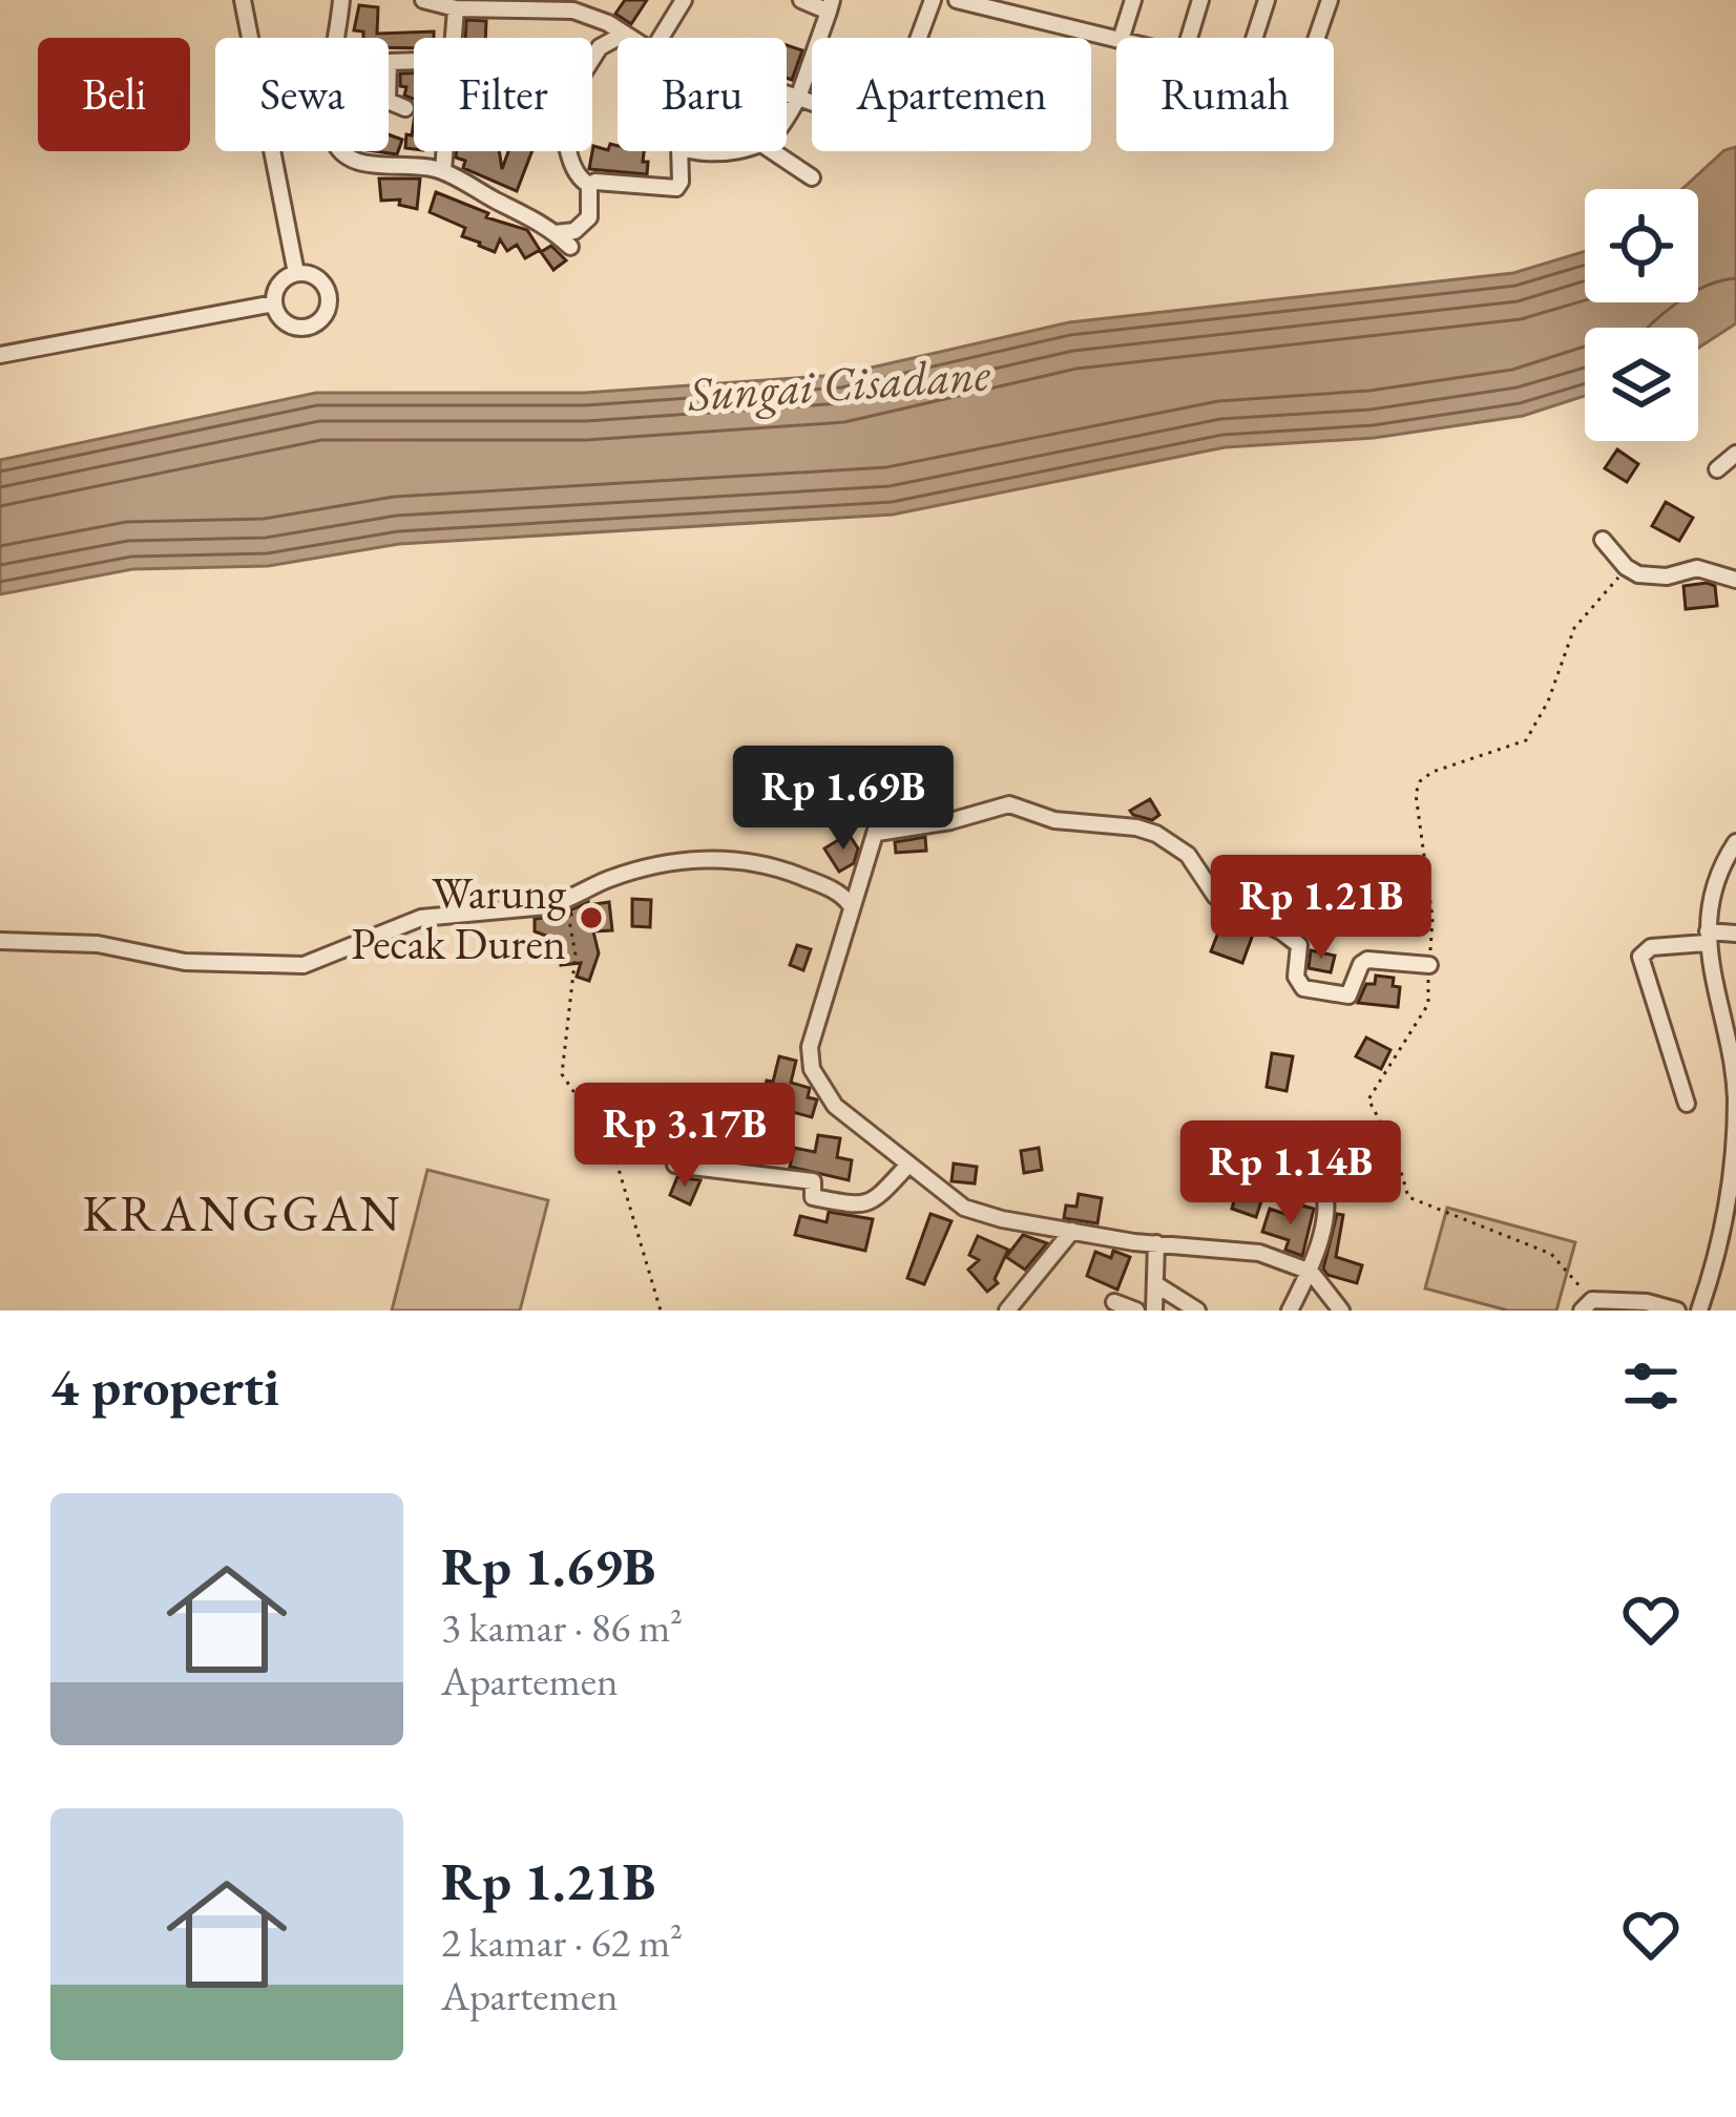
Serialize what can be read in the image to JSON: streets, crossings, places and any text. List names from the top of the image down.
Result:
{
  "districts": ["KRANGGAN"],
  "water": ["Sungai Cisadane"],
  "places": ["Warung Pecak Duren"],
  "page": {
    "chip": [
      "Beli",
      "Sewa",
      "Filter",
      "Baru",
      "Apartemen",
      "Rumah"
    ],
    "price": [
      "Rp 1.69B",
      "Rp 1.21B",
      "Rp 3.17B",
      "Rp 1.14B"
    ],
    "heading": "4 properti",
    "list": [
      {
        "name": "Rp 1.69B",
        "note": "3 kamar · 86 m² · Apartemen"
      },
      {
        "name": "Rp 1.21B",
        "note": "2 kamar · 62 m² · Apartemen"
      }
    ]
  }
}
